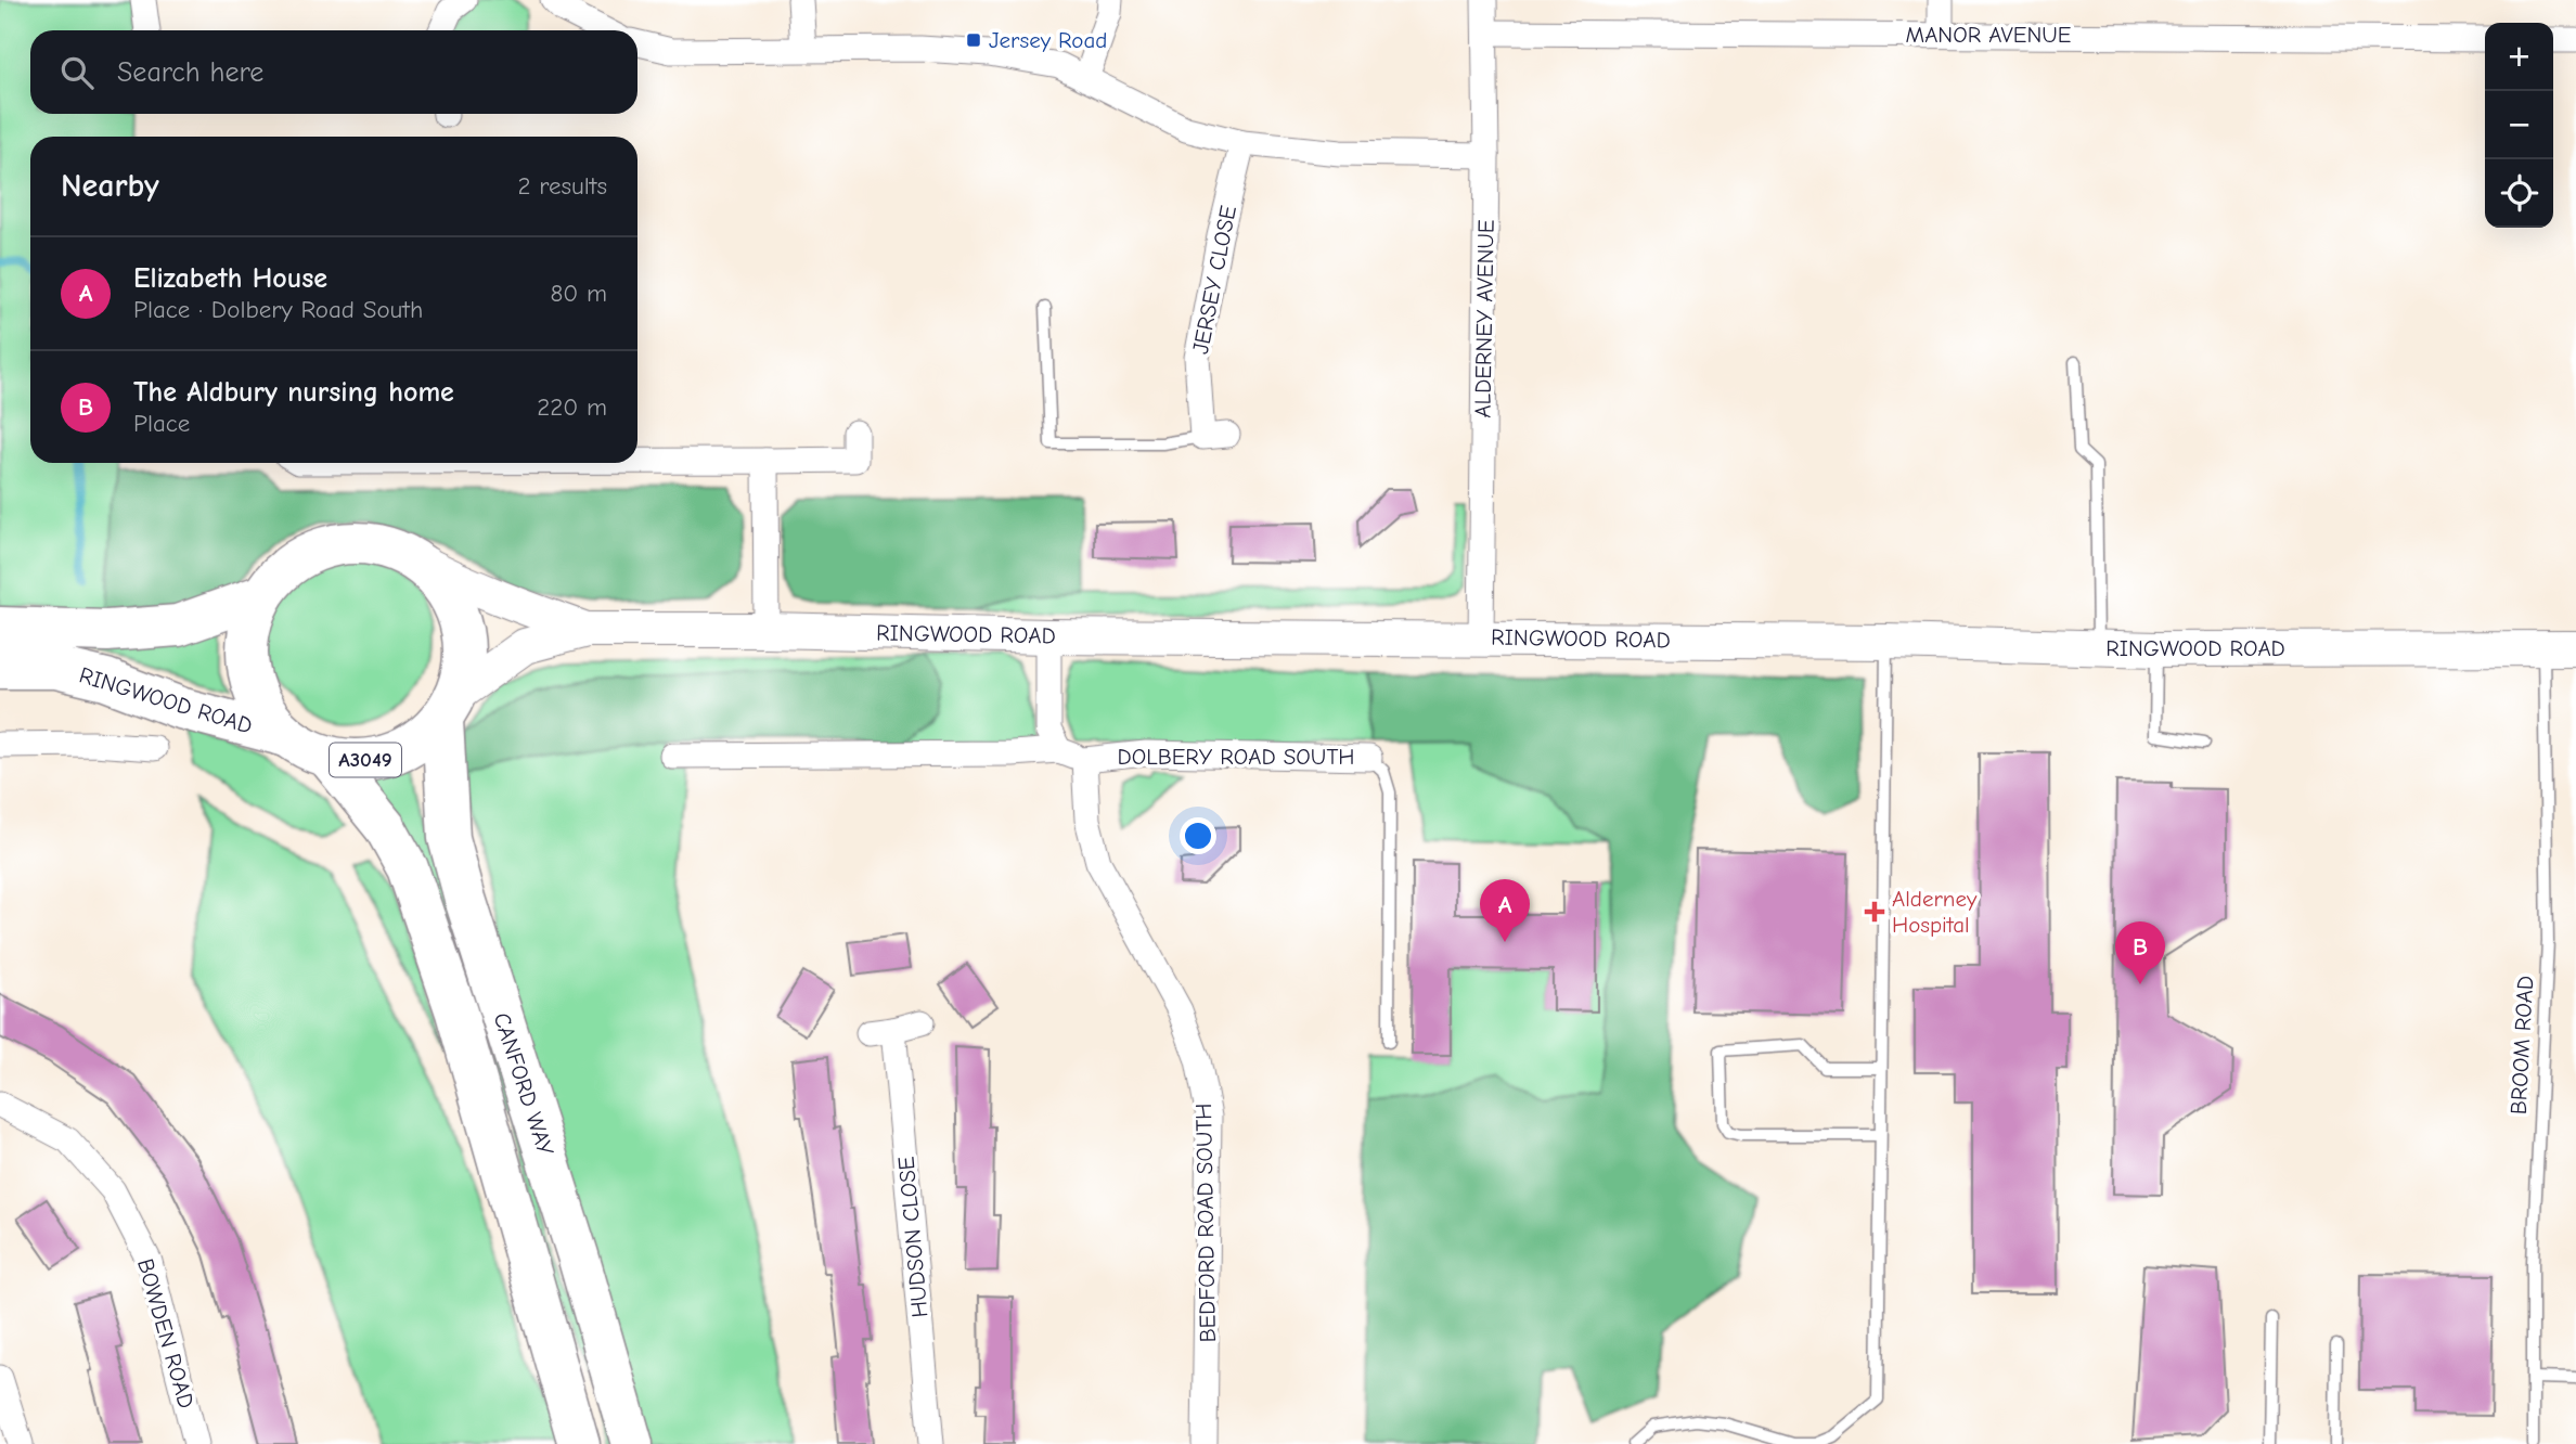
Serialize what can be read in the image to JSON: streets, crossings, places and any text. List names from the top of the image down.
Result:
{
  "streets": {
    "highway": ["RINGWOOD ROAD", "A3049", "CANFORD WAY"],
    "street": [
      "MANOR AVENUE",
      "JERSEY CLOSE",
      "ALDERNEY AVENUE",
      "DOLBERY ROAD SOUTH",
      "BEDFORD ROAD SOUTH",
      "HUDSON CLOSE",
      "BOWDEN ROAD"
    ],
    "lane": ["BROOM ROAD"]
  },
  "crossings": [
    ["MANOR AVENUE", "ALDERNEY AVENUE"],
    ["ALDERNEY AVENUE", "RINGWOOD ROAD"],
    ["RINGWOOD ROAD", "A3049"],
    ["RINGWOOD ROAD", "BROOM ROAD"],
    ["RINGWOOD ROAD", "CANFORD WAY"],
    ["DOLBERY ROAD SOUTH", "BEDFORD ROAD SOUTH"],
    ["A3049", "CANFORD WAY"]
  ],
  "places": {
    "transit": ["Jersey Road"],
    "health": ["Alderney Hospital"]
  },
  "page": {
    "map_buttons": ["+", "−"],
    "search": "Search here",
    "heading": ["Nearby", "2 results"],
    "list": [
      {
        "mark": "A",
        "name": "Elizabeth House",
        "note": "Place · Dolbery Road South",
        "value": "80 m"
      },
      {
        "mark": "B",
        "name": "The Aldbury nursing home",
        "note": "Place",
        "value": "220 m"
      }
    ],
    "pins": ["A", "B"]
  }
}
